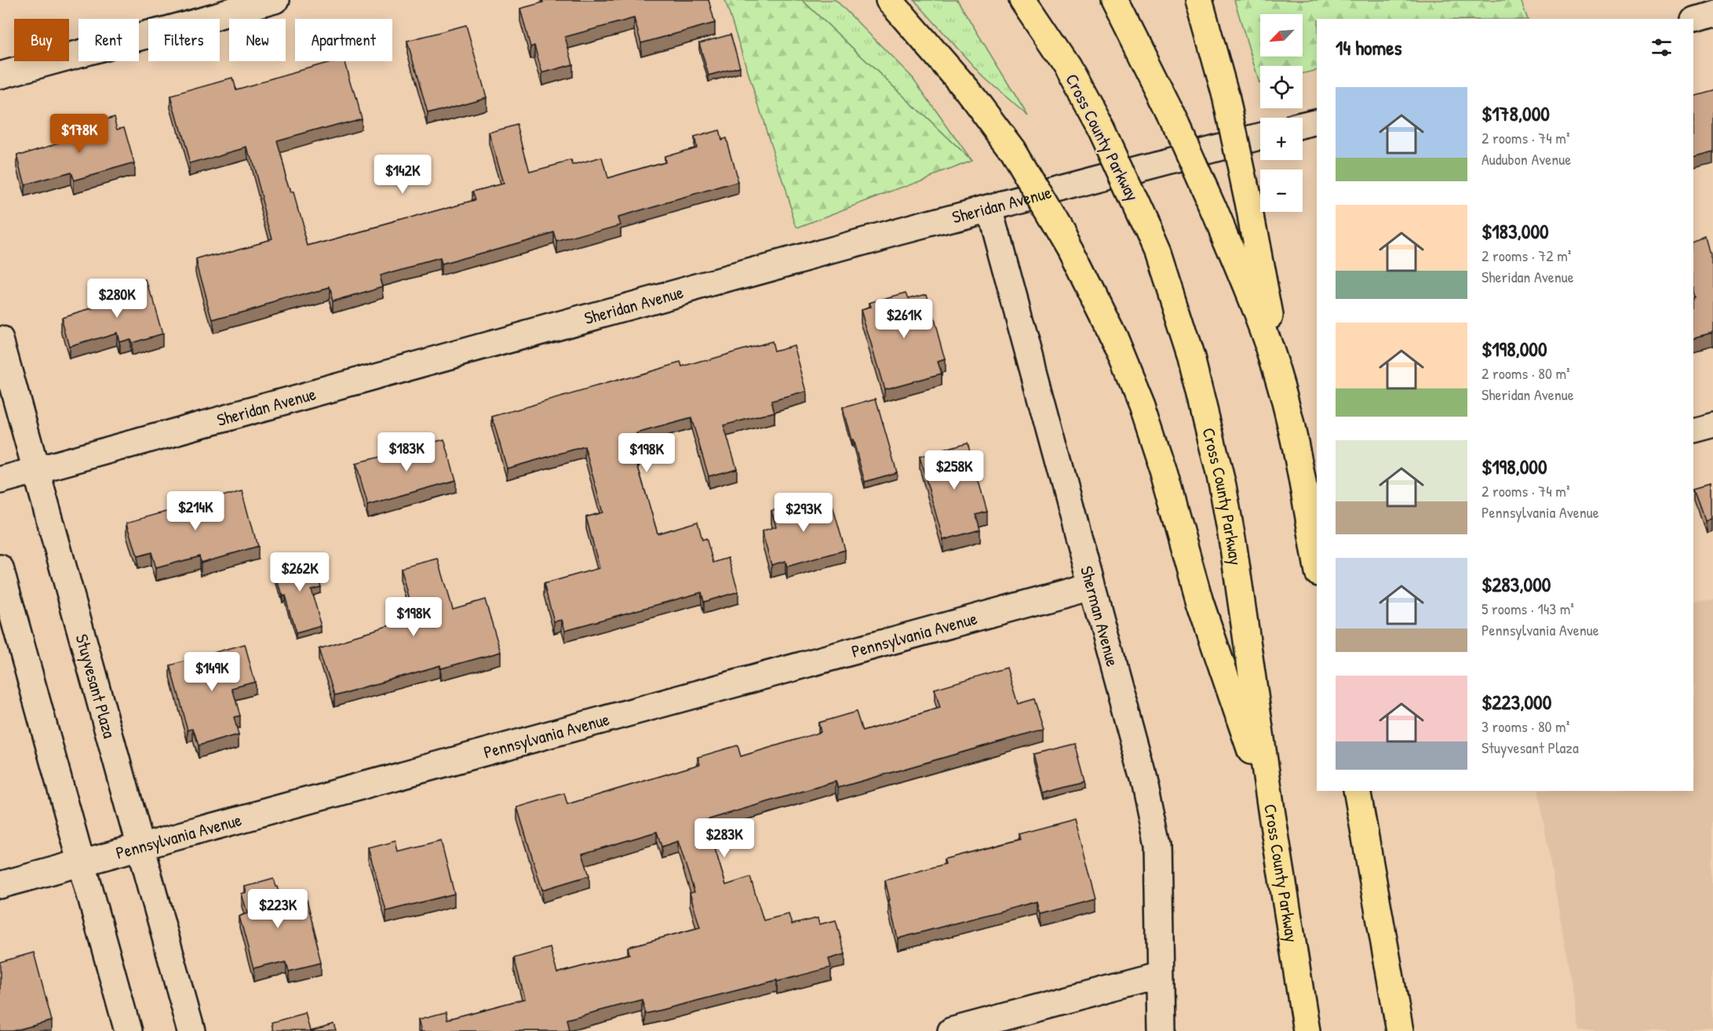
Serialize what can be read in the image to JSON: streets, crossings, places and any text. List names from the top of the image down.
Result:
{
  "streets": {
    "highway": ["Cross County Parkway"],
    "street": [
      "Sheridan Avenue",
      "Sherman Avenue",
      "Pennsylvania Avenue",
      "Stuyvesant Plaza"
    ]
  },
  "crossings": [
    ["Sheridan Avenue", "Sherman Avenue"],
    ["Sheridan Avenue", "Stuyvesant Plaza"],
    ["Sherman Avenue", "Pennsylvania Avenue"],
    ["Pennsylvania Avenue", "Stuyvesant Plaza"]
  ],
  "north": "bottom left",
  "page": {
    "map_buttons": ["+", "−"],
    "chip": [
      "Buy",
      "Rent",
      "Filters",
      "New",
      "Apartment"
    ],
    "heading": "14 homes",
    "list": [
      {
        "name": "$178,000",
        "note": "2 rooms · 74 m² · Audubon Avenue"
      },
      {
        "name": "$183,000",
        "note": "2 rooms · 72 m² · Sheridan Avenue"
      },
      {
        "name": "$198,000",
        "note": "2 rooms · 80 m² · Sheridan Avenue"
      },
      {
        "name": "$198,000",
        "note": "2 rooms · 74 m² · Pennsylvania Avenue"
      },
      {
        "name": "$283,000",
        "note": "5 rooms · 143 m² · Pennsylvania Avenue"
      },
      {
        "name": "$223,000",
        "note": "3 rooms · 80 m² · Stuyvesant Plaza"
      }
    ],
    "price": [
      "$178K",
      "$142K",
      "$280K",
      "$261K",
      "$183K",
      "$198K",
      "$258K",
      "$214K",
      "$293K",
      "$262K",
      "$198K",
      "$149K",
      "$283K",
      "$223K"
    ]
  }
}
